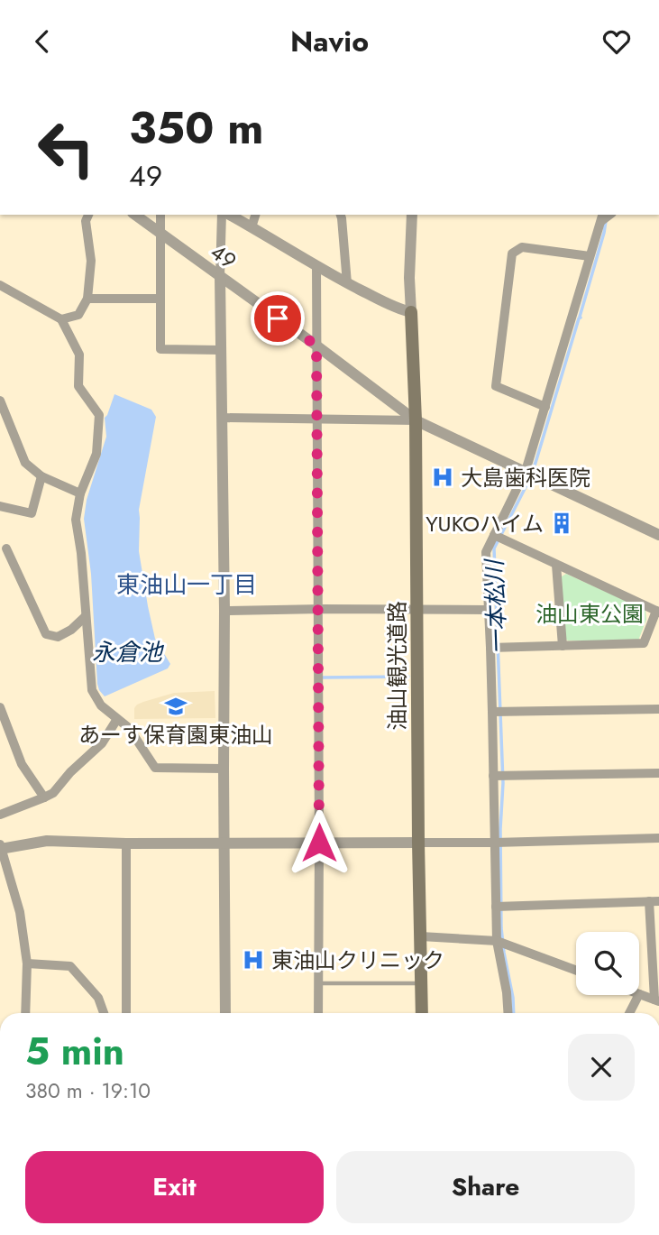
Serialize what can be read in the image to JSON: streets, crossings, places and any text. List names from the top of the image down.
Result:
{
  "streets": {
    "main road": ["油山観光道路"],
    "street": ["49"]
  },
  "crossings": [
    ["49", "油山観光道路"]
  ],
  "districts": ["東油山一丁目"],
  "water": ["一本松川", "永倉池"],
  "parks": ["油山東公園"],
  "places": {
    "hospital": ["大島歯科医院", "東油山クリニック"],
    "building": ["YUKOハイム"],
    "school or university": ["あーす保育園東油山"]
  },
  "page": {
    "header": "Navio",
    "turn": ["350 m", "49"],
    "heading": ["5 min", "380 m · 19:10"],
    "buttons": ["Exit", "Share"]
  }
}
